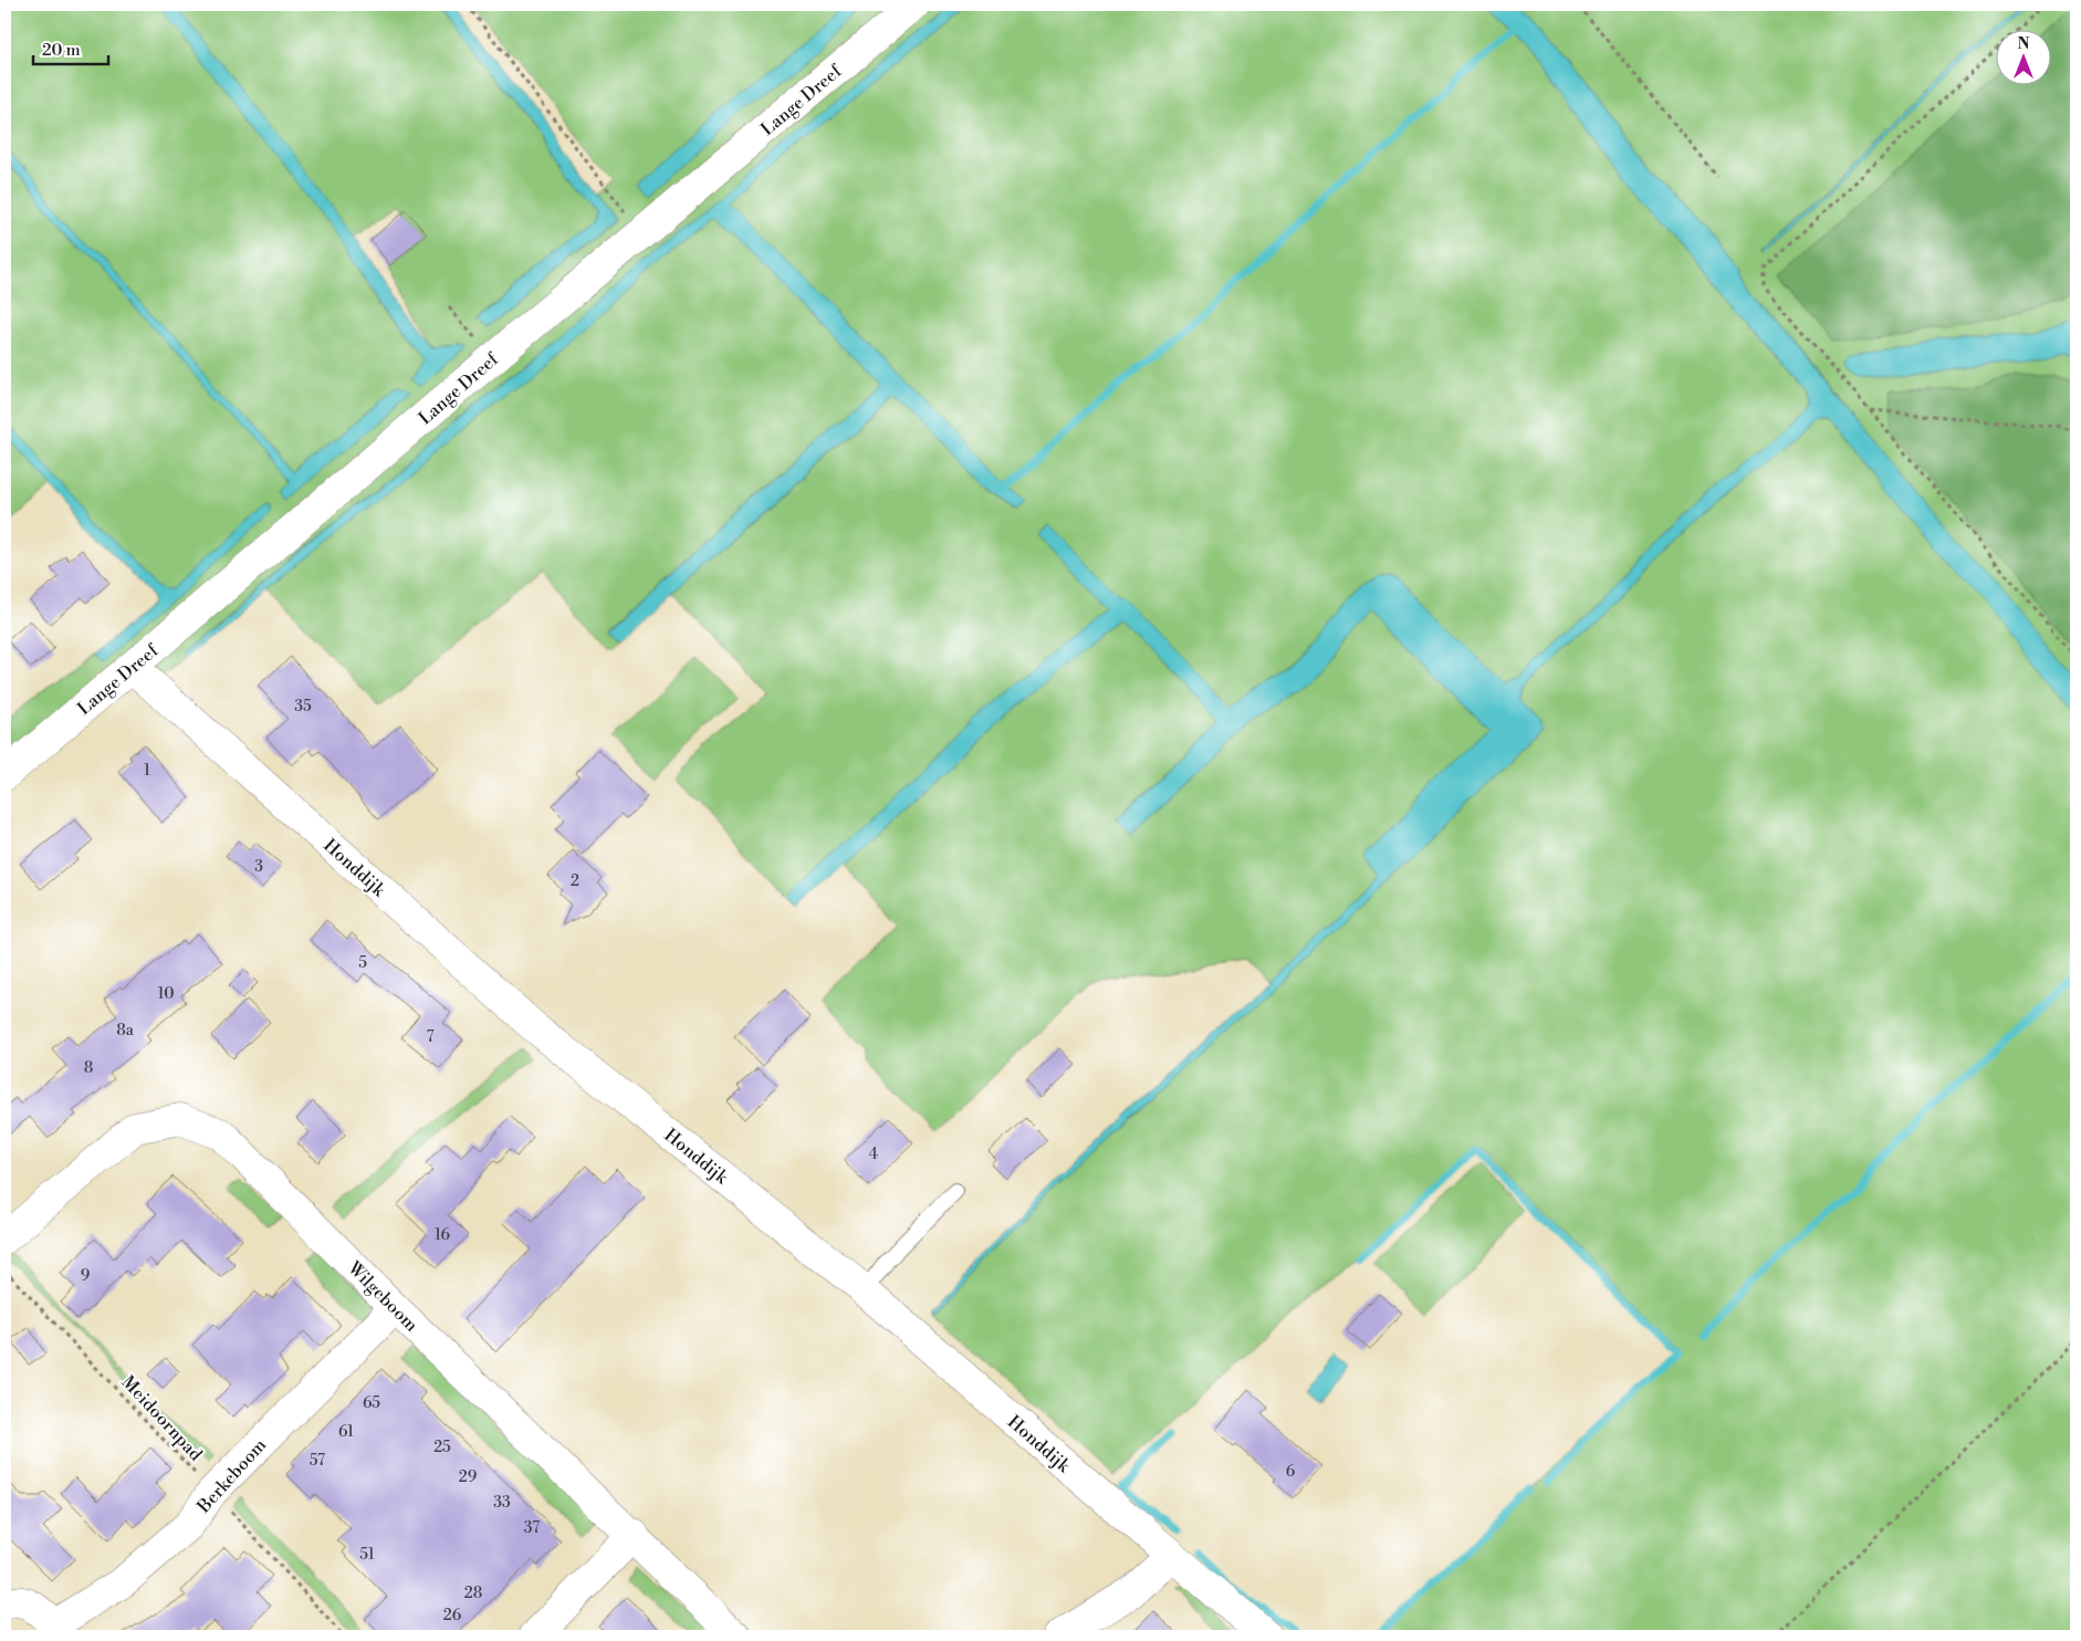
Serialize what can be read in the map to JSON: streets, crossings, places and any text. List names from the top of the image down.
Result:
{
  "streets": {
    "street": [
      "Lange Dreef",
      "Honddijk",
      "Wilgeboom",
      "Berkeboom"
    ],
    "path": ["Meidoornpad"]
  },
  "crossings": [
    ["Lange Dreef", "Honddijk"],
    ["Wilgeboom", "Berkeboom"],
    ["Meidoornpad", "Berkeboom"]
  ],
  "house_numbers": [
    "35",
    "1",
    "3",
    "2",
    "5",
    "10",
    "8a",
    "7",
    "8",
    "4",
    "16",
    "9",
    "65",
    "61",
    "25",
    "57",
    "6",
    "29",
    "33",
    "37",
    "51",
    "28",
    "26"
  ],
  "scale_bar": "20 m",
  "north": "top"
}
